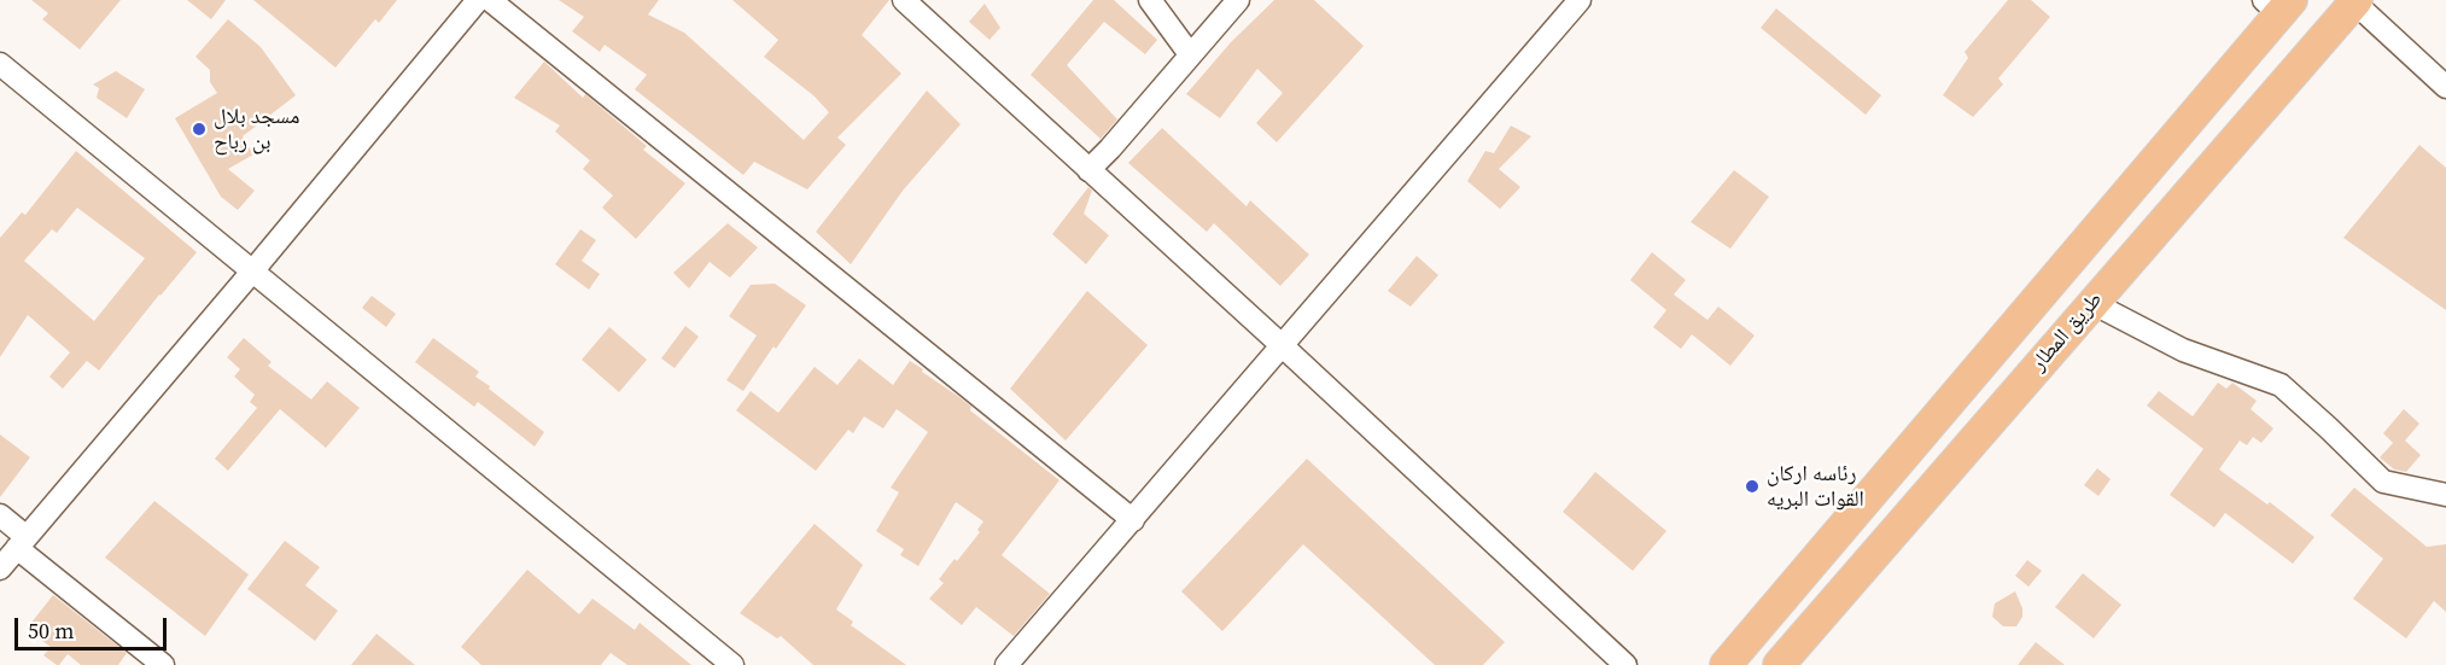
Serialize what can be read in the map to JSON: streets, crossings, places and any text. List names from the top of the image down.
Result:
{
  "streets": {
    "highway": ["طريق المطار"]
  },
  "places": ["مسجد بلال بن رباح", "رئاسه اركان القوات البريه"],
  "scale_bar": "50 m"
}
